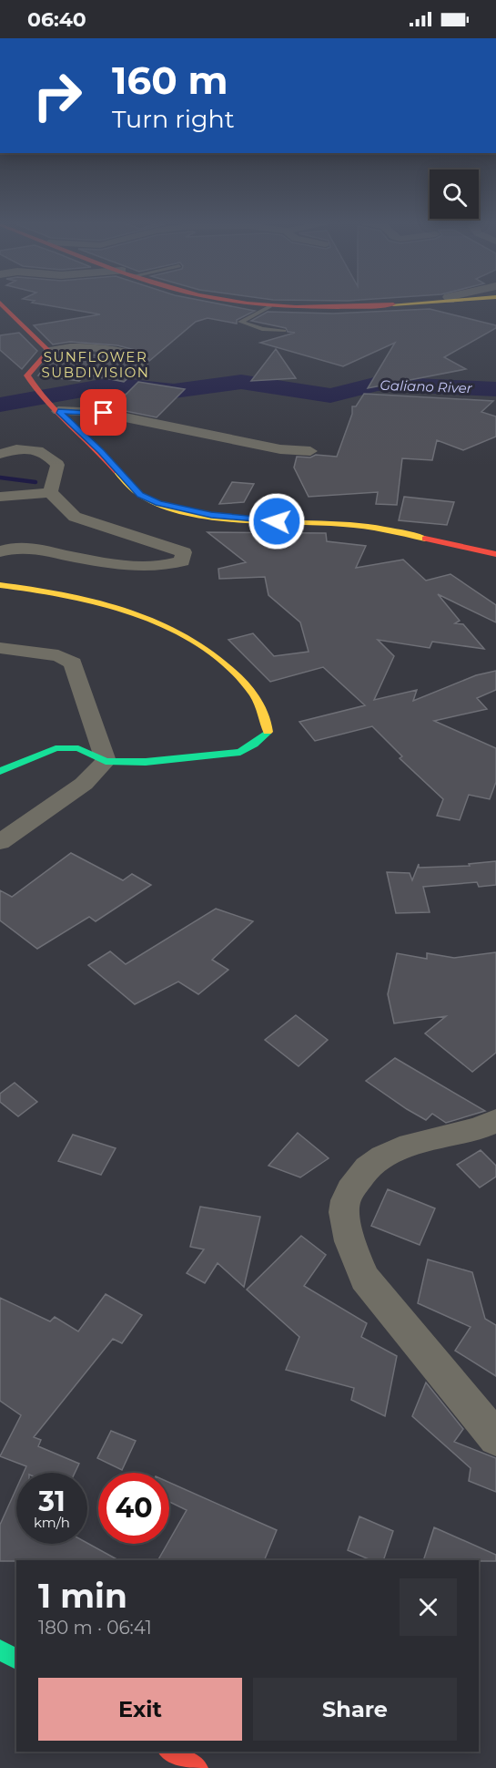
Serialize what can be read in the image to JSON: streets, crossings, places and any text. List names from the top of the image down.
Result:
{
  "districts": ["SUNFLOWER SUBDIVISION"],
  "water": ["Galiano River"],
  "page": {
    "status": "06:40",
    "turn": ["160 m", "Turn right"],
    "speed": "31 km/h",
    "limit": "40",
    "heading": ["1 min", "180 m · 06:41"],
    "buttons": ["Exit", "Share"]
  }
}
